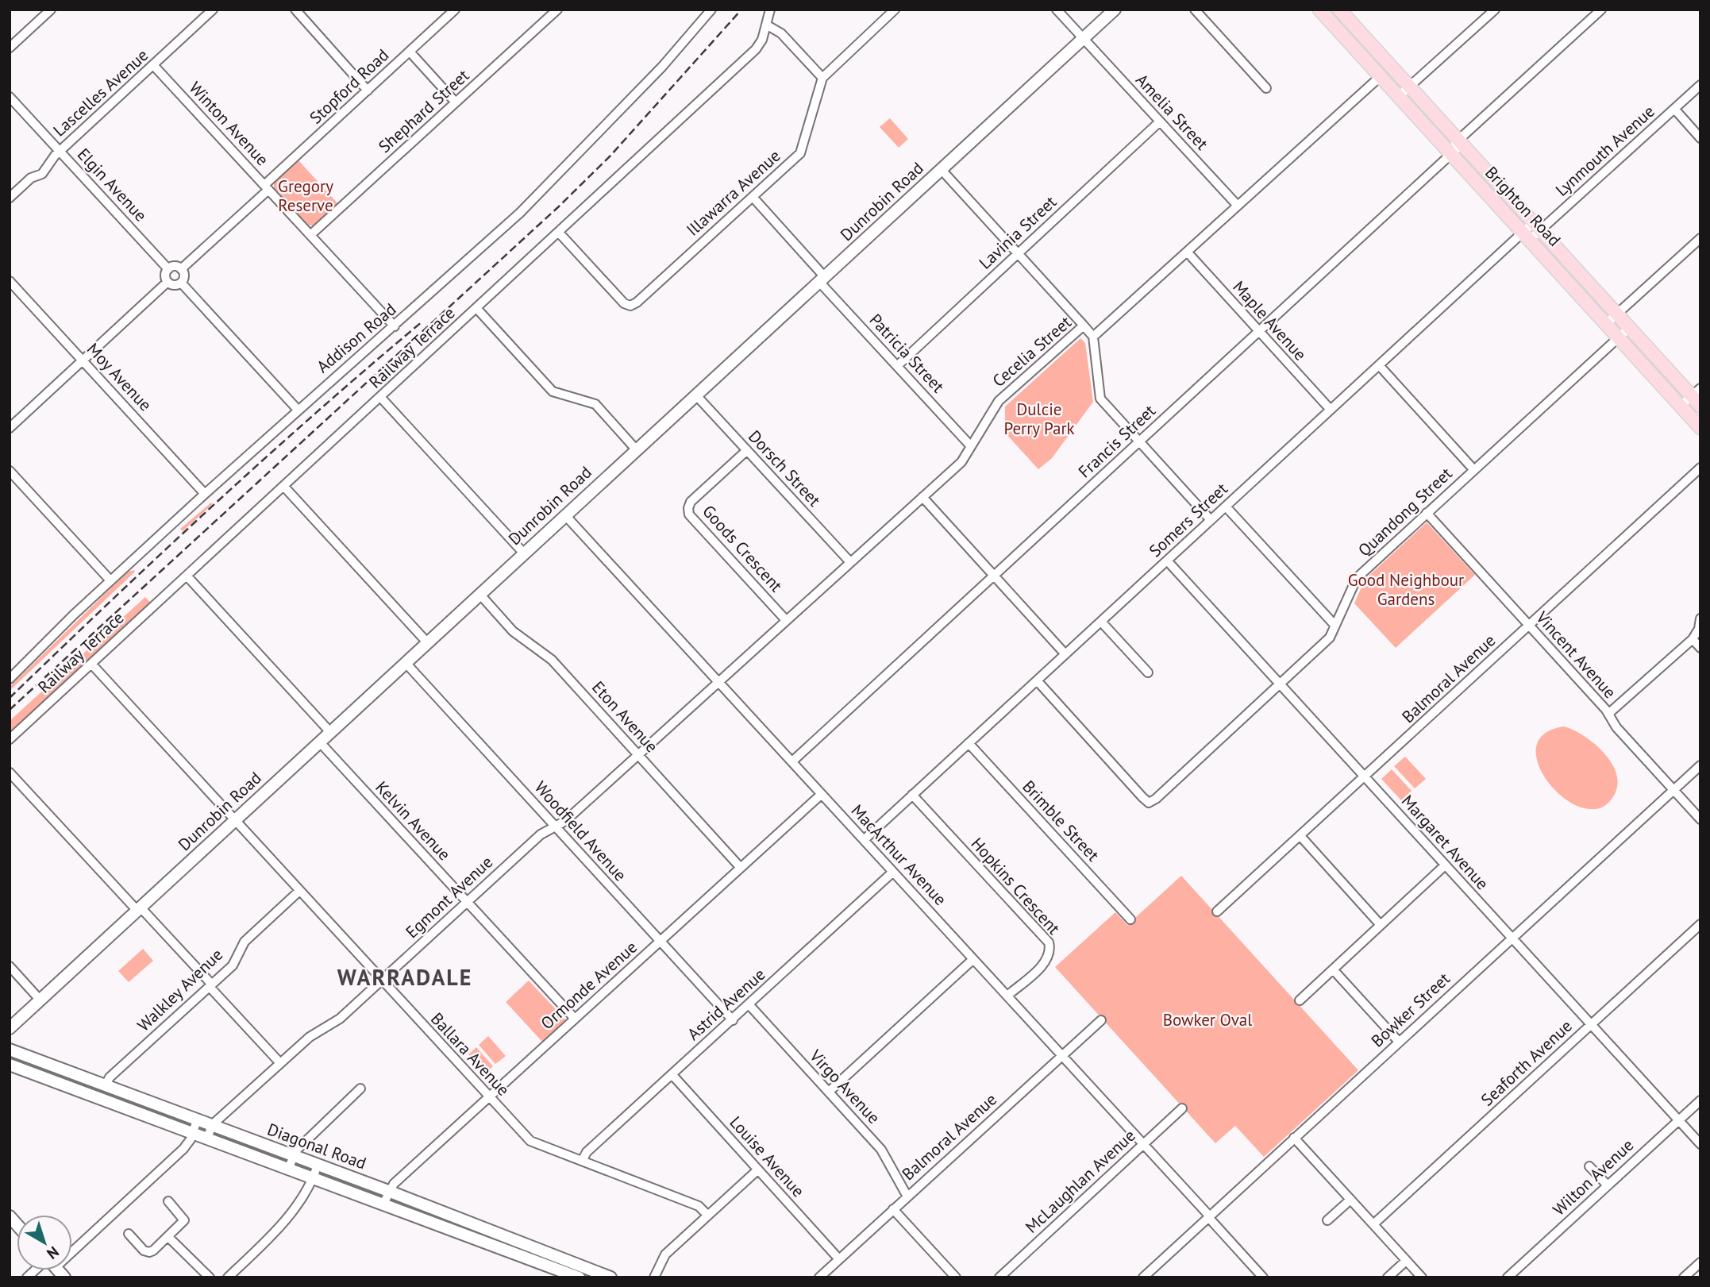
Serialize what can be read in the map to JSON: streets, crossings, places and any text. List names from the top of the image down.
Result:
{
  "streets": {
    "main road": ["Brighton Road"],
    "street": [
      "Stopford Road",
      "Lascelles Avenue",
      "Shephard Street",
      "Amelia Street",
      "Winton Avenue",
      "Lynmouth Avenue",
      "Elgin Avenue",
      "Illawarra Avenue",
      "Dunrobin Road",
      "Lavinia Street",
      "Maple Avenue",
      "Addison Road",
      "Railway Terrace",
      "Cecelia Street",
      "Patricia Street",
      "Moy Avenue",
      "Francis Street",
      "Dorsch Street",
      "Quandong Street",
      "Somers Street",
      "Goods Crescent",
      "Vincent Avenue",
      "Balmoral Avenue",
      "Eton Avenue",
      "Kelvin Avenue",
      "Brimble Street",
      "Woodfield Avenue",
      "Margaret Avenue",
      "MacArthur Avenue",
      "Hopkins Crescent",
      "Egmont Avenue",
      "Ormonde Avenue",
      "Walkley Avenue",
      "Astrid Avenue",
      "Bowker Street",
      "Ballara Avenue",
      "Seaforth Avenue",
      "Virgo Avenue",
      "Diagonal Road",
      "Louise Avenue",
      "Wilton Avenue",
      "McLaughlan Avenue"
    ]
  },
  "crossings": [
    ["Stopford Road", "Winton Avenue"],
    ["Stopford Road", "Elgin Avenue"],
    ["Lascelles Avenue", "Winton Avenue"],
    ["Lascelles Avenue", "Elgin Avenue"],
    ["Shephard Street", "Winton Avenue"],
    ["Amelia Street", "Dunrobin Road"],
    ["Amelia Street", "Lavinia Street"],
    ["Amelia Street", "Cecelia Street"],
    ["Winton Avenue", "Addison Road"],
    ["Lynmouth Avenue", "Brighton Road"],
    ["Lynmouth Avenue", "Somers Street"],
    ["Illawarra Avenue", "Railway Terrace"],
    ["Illawarra Avenue", "Patricia Street"],
    ["Dunrobin Road", "Patricia Street"],
    ["Dunrobin Road", "Dorsch Street"],
    ["Dunrobin Road", "Eton Avenue"],
    ["Dunrobin Road", "Kelvin Avenue"],
    ["Dunrobin Road", "Woodfield Avenue"],
    ["Dunrobin Road", "MacArthur Avenue"],
    ["Dunrobin Road", "Ballara Avenue"],
    ["Brighton Road", "Cecelia Street"],
    ["Brighton Road", "Francis Street"],
    ["Brighton Road", "Quandong Street"],
    ["Brighton Road", "Somers Street"],
    ["Lavinia Street", "Patricia Street"],
    ["Maple Avenue", "Cecelia Street"],
    ["Maple Avenue", "Francis Street"],
    ["Maple Avenue", "Somers Street"],
    ["Addison Road", "Moy Avenue"],
    ["Railway Terrace", "Ballara Avenue"],
    ["Cecelia Street", "Patricia Street"],
    ["Cecelia Street", "Dorsch Street"],
    ["Cecelia Street", "Goods Crescent"],
    ["Cecelia Street", "MacArthur Avenue"],
    ["Cecelia Street", "Egmont Avenue"],
    ["Francis Street", "MacArthur Avenue"],
    ["Dorsch Street", "Goods Crescent"],
    ["Quandong Street", "Somers Street"],
    ["Quandong Street", "Vincent Avenue"],
    ["Quandong Street", "Margaret Avenue"],
    ["Somers Street", "Brimble Street"],
    ["Somers Street", "Margaret Avenue"],
    ["Somers Street", "MacArthur Avenue"],
    ["Somers Street", "Hopkins Crescent"],
    ["Vincent Avenue", "Balmoral Avenue"],
    ["Vincent Avenue", "Bowker Street"],
    ["Balmoral Avenue", "Margaret Avenue"],
    ["Balmoral Avenue", "MacArthur Avenue"],
    ["Balmoral Avenue", "Virgo Avenue"],
    ["Balmoral Avenue", "Louise Avenue"],
    ["Eton Avenue", "Egmont Avenue"],
    ["Eton Avenue", "Ormonde Avenue"],
    ["Kelvin Avenue", "Egmont Avenue"],
    ["Kelvin Avenue", "Ormonde Avenue"],
    ["Woodfield Avenue", "Egmont Avenue"],
    ["Woodfield Avenue", "Ormonde Avenue"],
    ["Woodfield Avenue", "Astrid Avenue"],
    ["Margaret Avenue", "Bowker Street"],
    ["Margaret Avenue", "Seaforth Avenue"],
    ["Margaret Avenue", "Wilton Avenue"],
    ["MacArthur Avenue", "Hopkins Crescent"],
    ["MacArthur Avenue", "Egmont Avenue"],
    ["MacArthur Avenue", "Ormonde Avenue"],
    ["MacArthur Avenue", "Astrid Avenue"],
    ["MacArthur Avenue", "Bowker Street"],
    ["MacArthur Avenue", "McLaughlan Avenue"],
    ["Egmont Avenue", "Ballara Avenue"],
    ["Egmont Avenue", "Diagonal Road"],
    ["Ormonde Avenue", "Ballara Avenue"],
    ["Ormonde Avenue", "Diagonal Road"],
    ["Walkley Avenue", "Ballara Avenue"],
    ["Walkley Avenue", "Diagonal Road"],
    ["Astrid Avenue", "Ballara Avenue"],
    ["Astrid Avenue", "Virgo Avenue"],
    ["Astrid Avenue", "Louise Avenue"]
  ],
  "districts": ["WARRADALE"],
  "parks": [
    "Gregory Reserve",
    "Dulcie Perry Park",
    "Good Neighbour Gardens",
    "Bowker Oval"
  ],
  "north": "bottom right"
}
